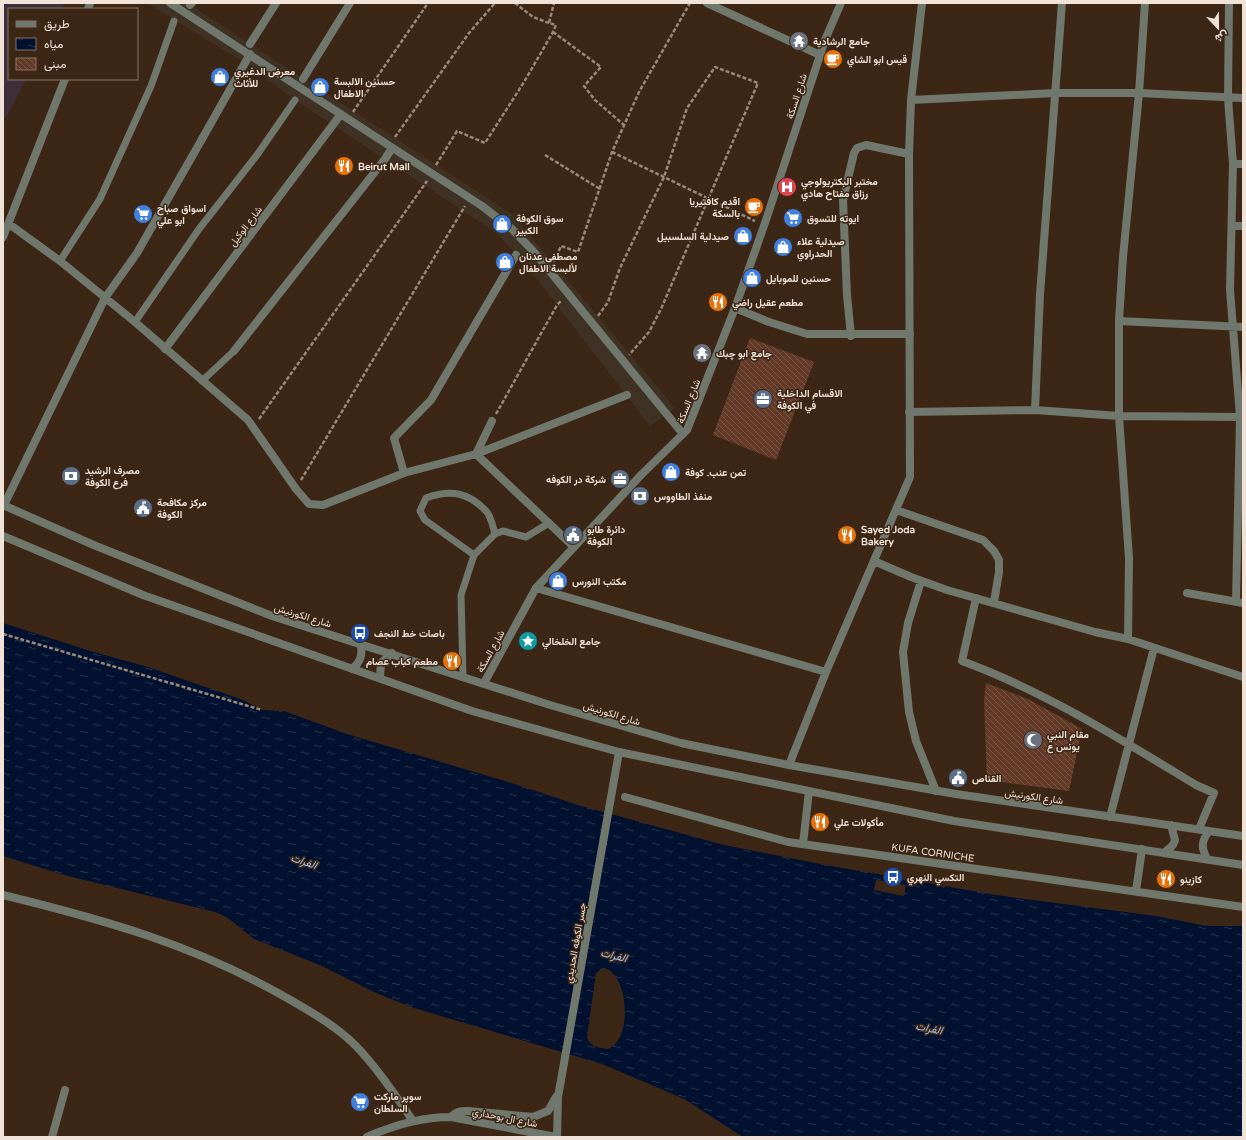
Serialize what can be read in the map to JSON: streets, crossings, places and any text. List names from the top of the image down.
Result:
{
  "streets": {
    "street": [
      "شارع السكة",
      "شارع الوكيل",
      "شارع الكورنيش",
      "KUFA CORNICHE",
      "جسر الکوفه الحديدي",
      "شارع ال بوحداري"
    ]
  },
  "crossings": [
    ["شارع السكة", "شارع الكورنيش"],
    ["جسر الکوفه الحديدي", "شارع ال بوحداري"]
  ],
  "water": ["الفرات"],
  "places": {
    "temple": ["جامع الرشادية", "جامع ابو چبك"],
    "cafe": ["قيس ابو الشاي", "اقدم كافتيريا بالسكة"],
    "shop": [
      "معرض الدغيري للأثاث",
      "حسنين الالبسة الاطفال",
      "سوق الكوفة الكبير",
      "صيدلية السلسبيل",
      "صيدلية علاء الحدراوي",
      "مصطفى عدنان لألبسة الاطفال",
      "حسنين للموبايل",
      "تمن عنب. كوفة",
      "مكتب النورس"
    ],
    "restaurant": [
      "Beirut Mall",
      "مطعم عقيل راضي",
      "Sayed Joda Bakery",
      "مطعم كباب عصام",
      "مأكولات علي",
      "كازينو"
    ],
    "hospital": ["مختبر البكتريولوجي رزاق مفتاح هادي"],
    "supermarket": ["اسواق صباح ابو علي", "ايوته للتسوق", "سوپر ماركت السلطان"],
    "office": ["الاقسام الداخلية في الكوفة", "شركة در الكوفه"],
    "bank": ["مصرف الرشيد فرع الكوفة", "منفذ الطاووس"],
    "public building": ["مركز مكافحة الكوفة", "دائرة طابو الكوفة", "القناص"],
    "bus stop": ["باصات خط النجف", "التكسي النهري"],
    "place": ["جامع الخلخالي"],
    "mosque": ["مقام النبي يونس ع"]
  },
  "legend": ["طريق", "مياه", "مبنى"],
  "north": "bottom"
}
